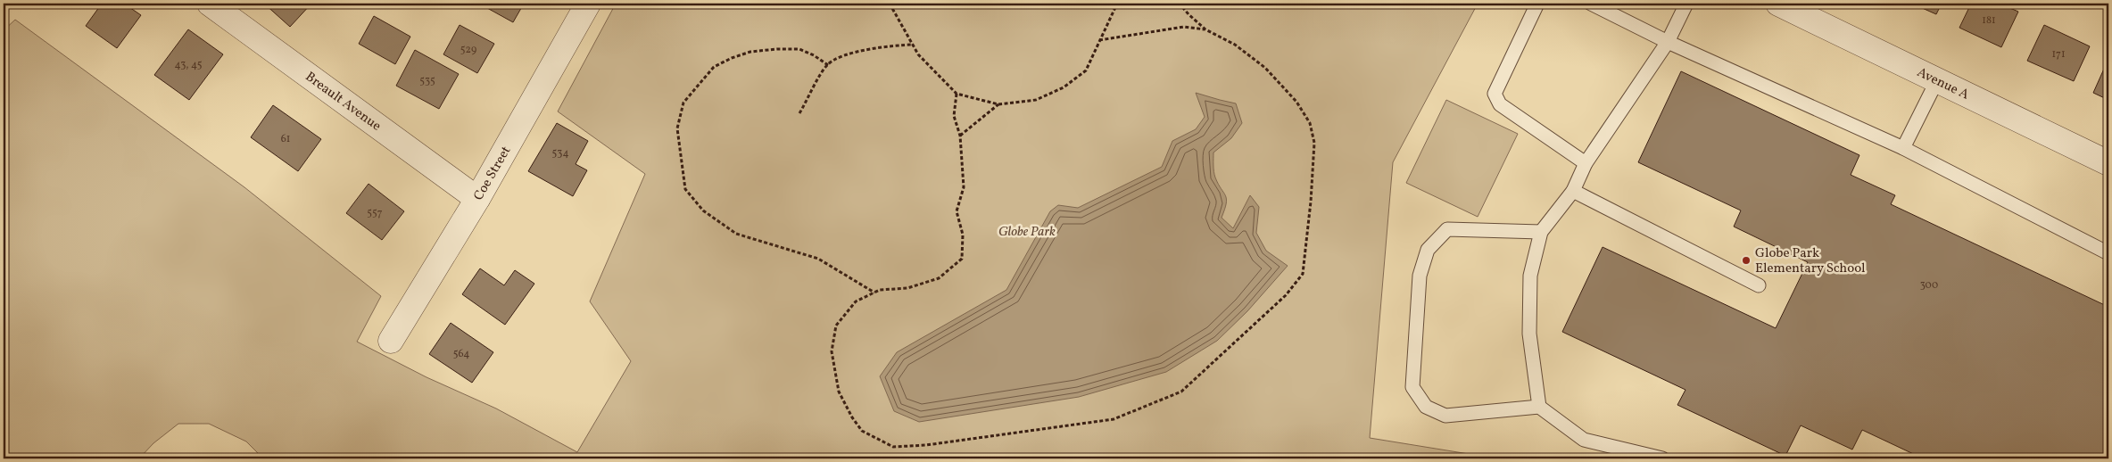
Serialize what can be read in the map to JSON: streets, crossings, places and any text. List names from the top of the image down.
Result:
{
  "streets": {
    "street": ["Avenue A", "Breault Avenue", "Coe Street"]
  },
  "crossings": [
    ["Breault Avenue", "Coe Street"]
  ],
  "parks": ["Globe Park"],
  "places": ["Globe Park Elementary School"],
  "house_numbers": [
    "181",
    "529",
    "171",
    "43, 45",
    "535",
    "61",
    "534",
    "557",
    "300",
    "564"
  ]
}
